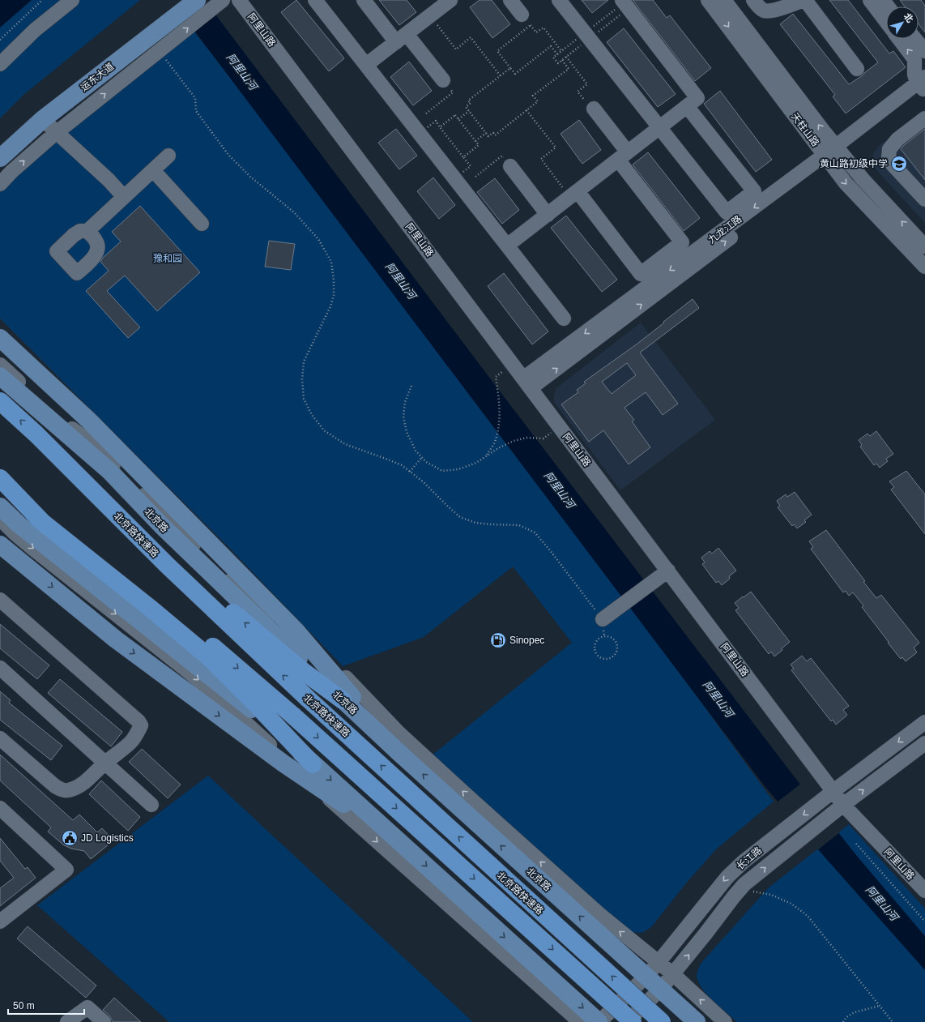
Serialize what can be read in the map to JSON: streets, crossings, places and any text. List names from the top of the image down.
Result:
{
  "streets": {
    "highway": ["北京路快速路"],
    "main road": ["运东大道", "北京路"],
    "street": [
      "阿里山路",
      "天柱山路",
      "九龙江路",
      "长江路"
    ]
  },
  "crossings": [
    ["阿里山路", "九龙江路"],
    ["阿里山路", "长江路"],
    ["天柱山路", "九龙江路"],
    ["北京路", "长江路"]
  ],
  "water": ["阿里山河"],
  "parks": ["豫和园"],
  "places": {
    "school or university": ["黄山路初级中学"],
    "fuel station": ["Sinopec"],
    "public building": ["JD Logistics"]
  },
  "scale_bar": "50 m",
  "north": "top right"
}
